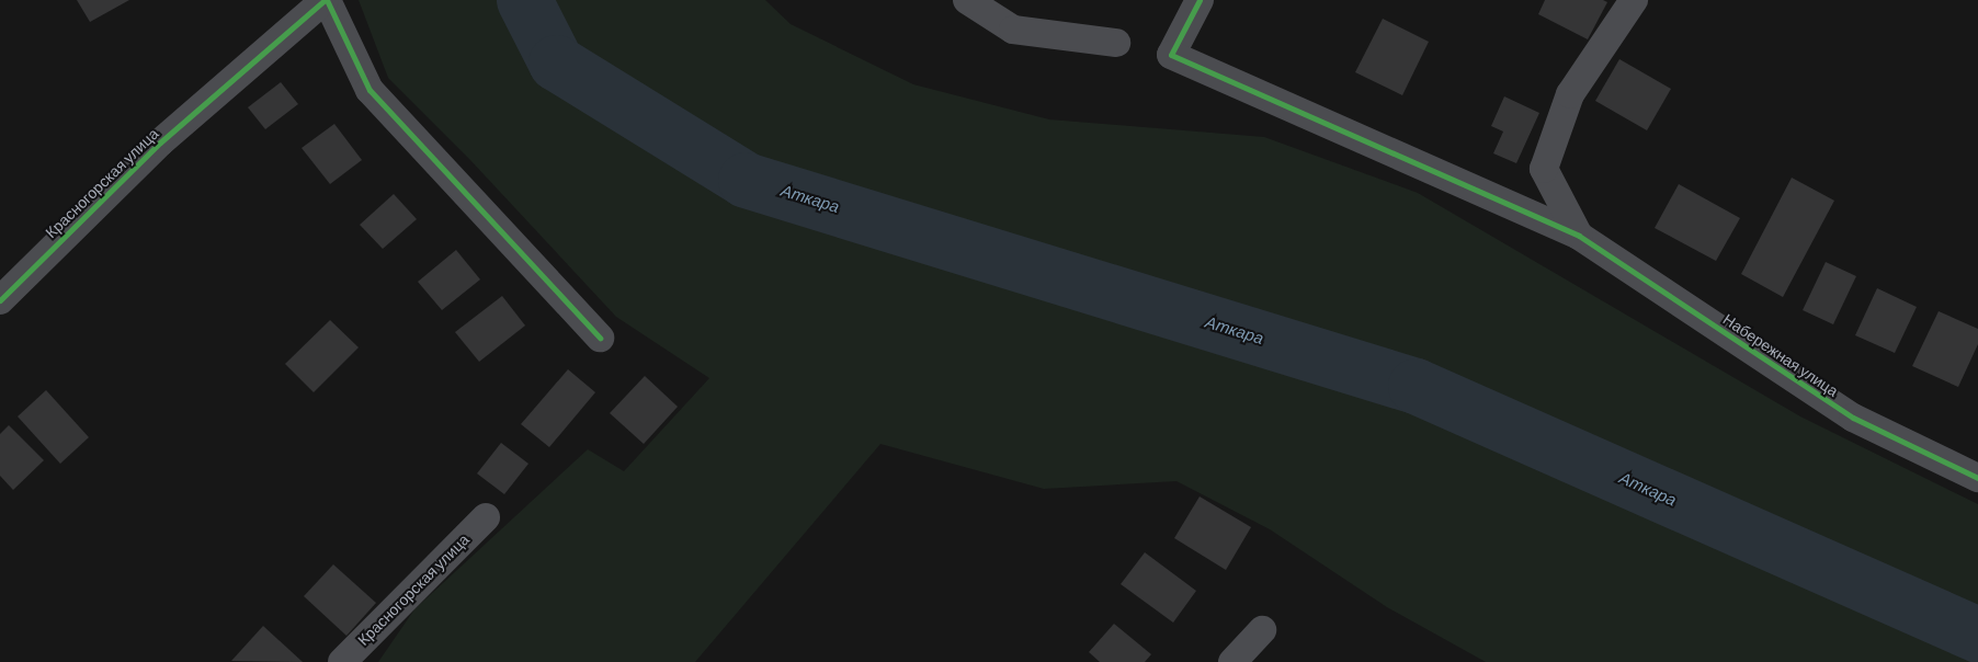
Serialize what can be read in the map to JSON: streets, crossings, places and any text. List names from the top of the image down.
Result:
{
  "streets": {
    "street": ["Красногорская улица", "Набережная улица"]
  },
  "water": ["Аткара"]
}
